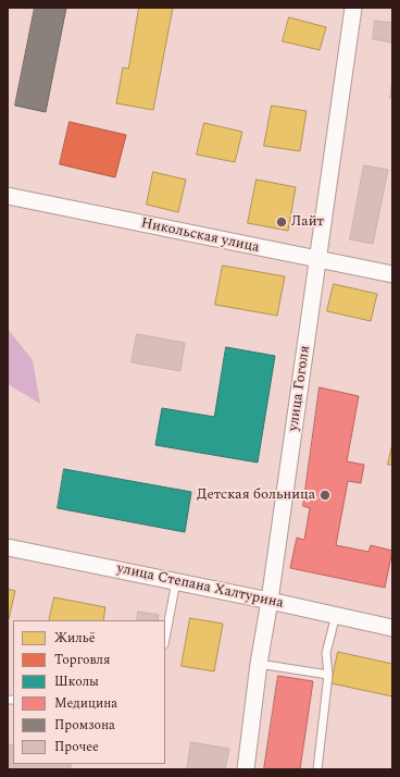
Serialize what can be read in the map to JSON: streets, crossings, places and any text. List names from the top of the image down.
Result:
{
  "streets": {
    "street": ["Никольская улица", "улица Гоголя", "улица Степана Халтурина"]
  },
  "crossings": [
    ["Никольская улица", "улица Гоголя"],
    ["улица Гоголя", "улица Степана Халтурина"]
  ],
  "places": ["Лайт", "Детская больница"],
  "legend": [
    "Жильё",
    "Торговля",
    "Школы",
    "Медицина",
    "Промзона",
    "Прочее"
  ]
}
